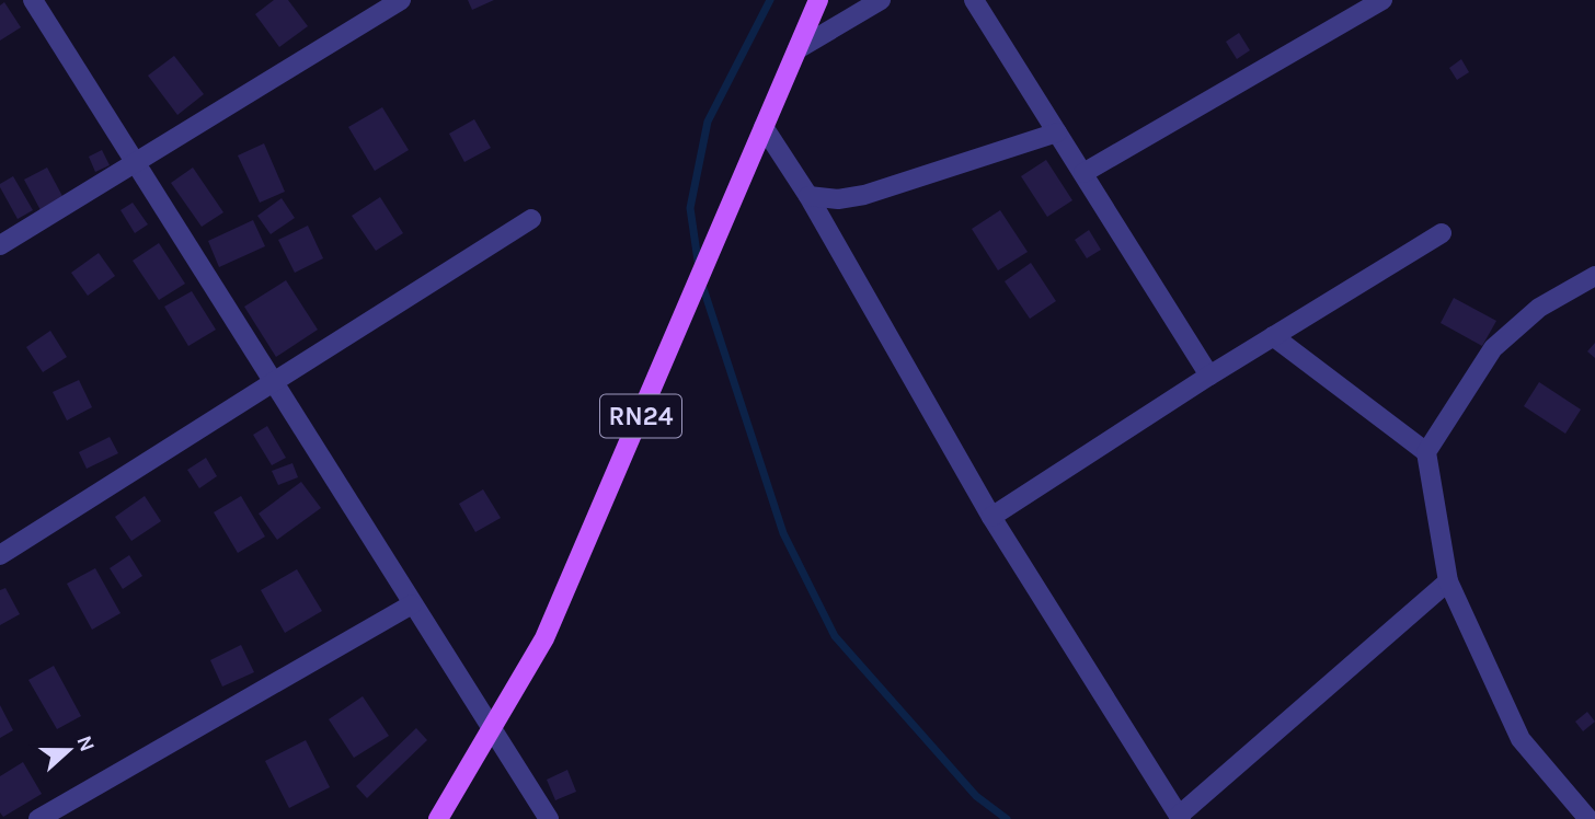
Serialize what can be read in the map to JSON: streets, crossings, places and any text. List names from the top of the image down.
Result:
{
  "streets": {
    "main road": ["RN24"]
  },
  "north": "right"
}
